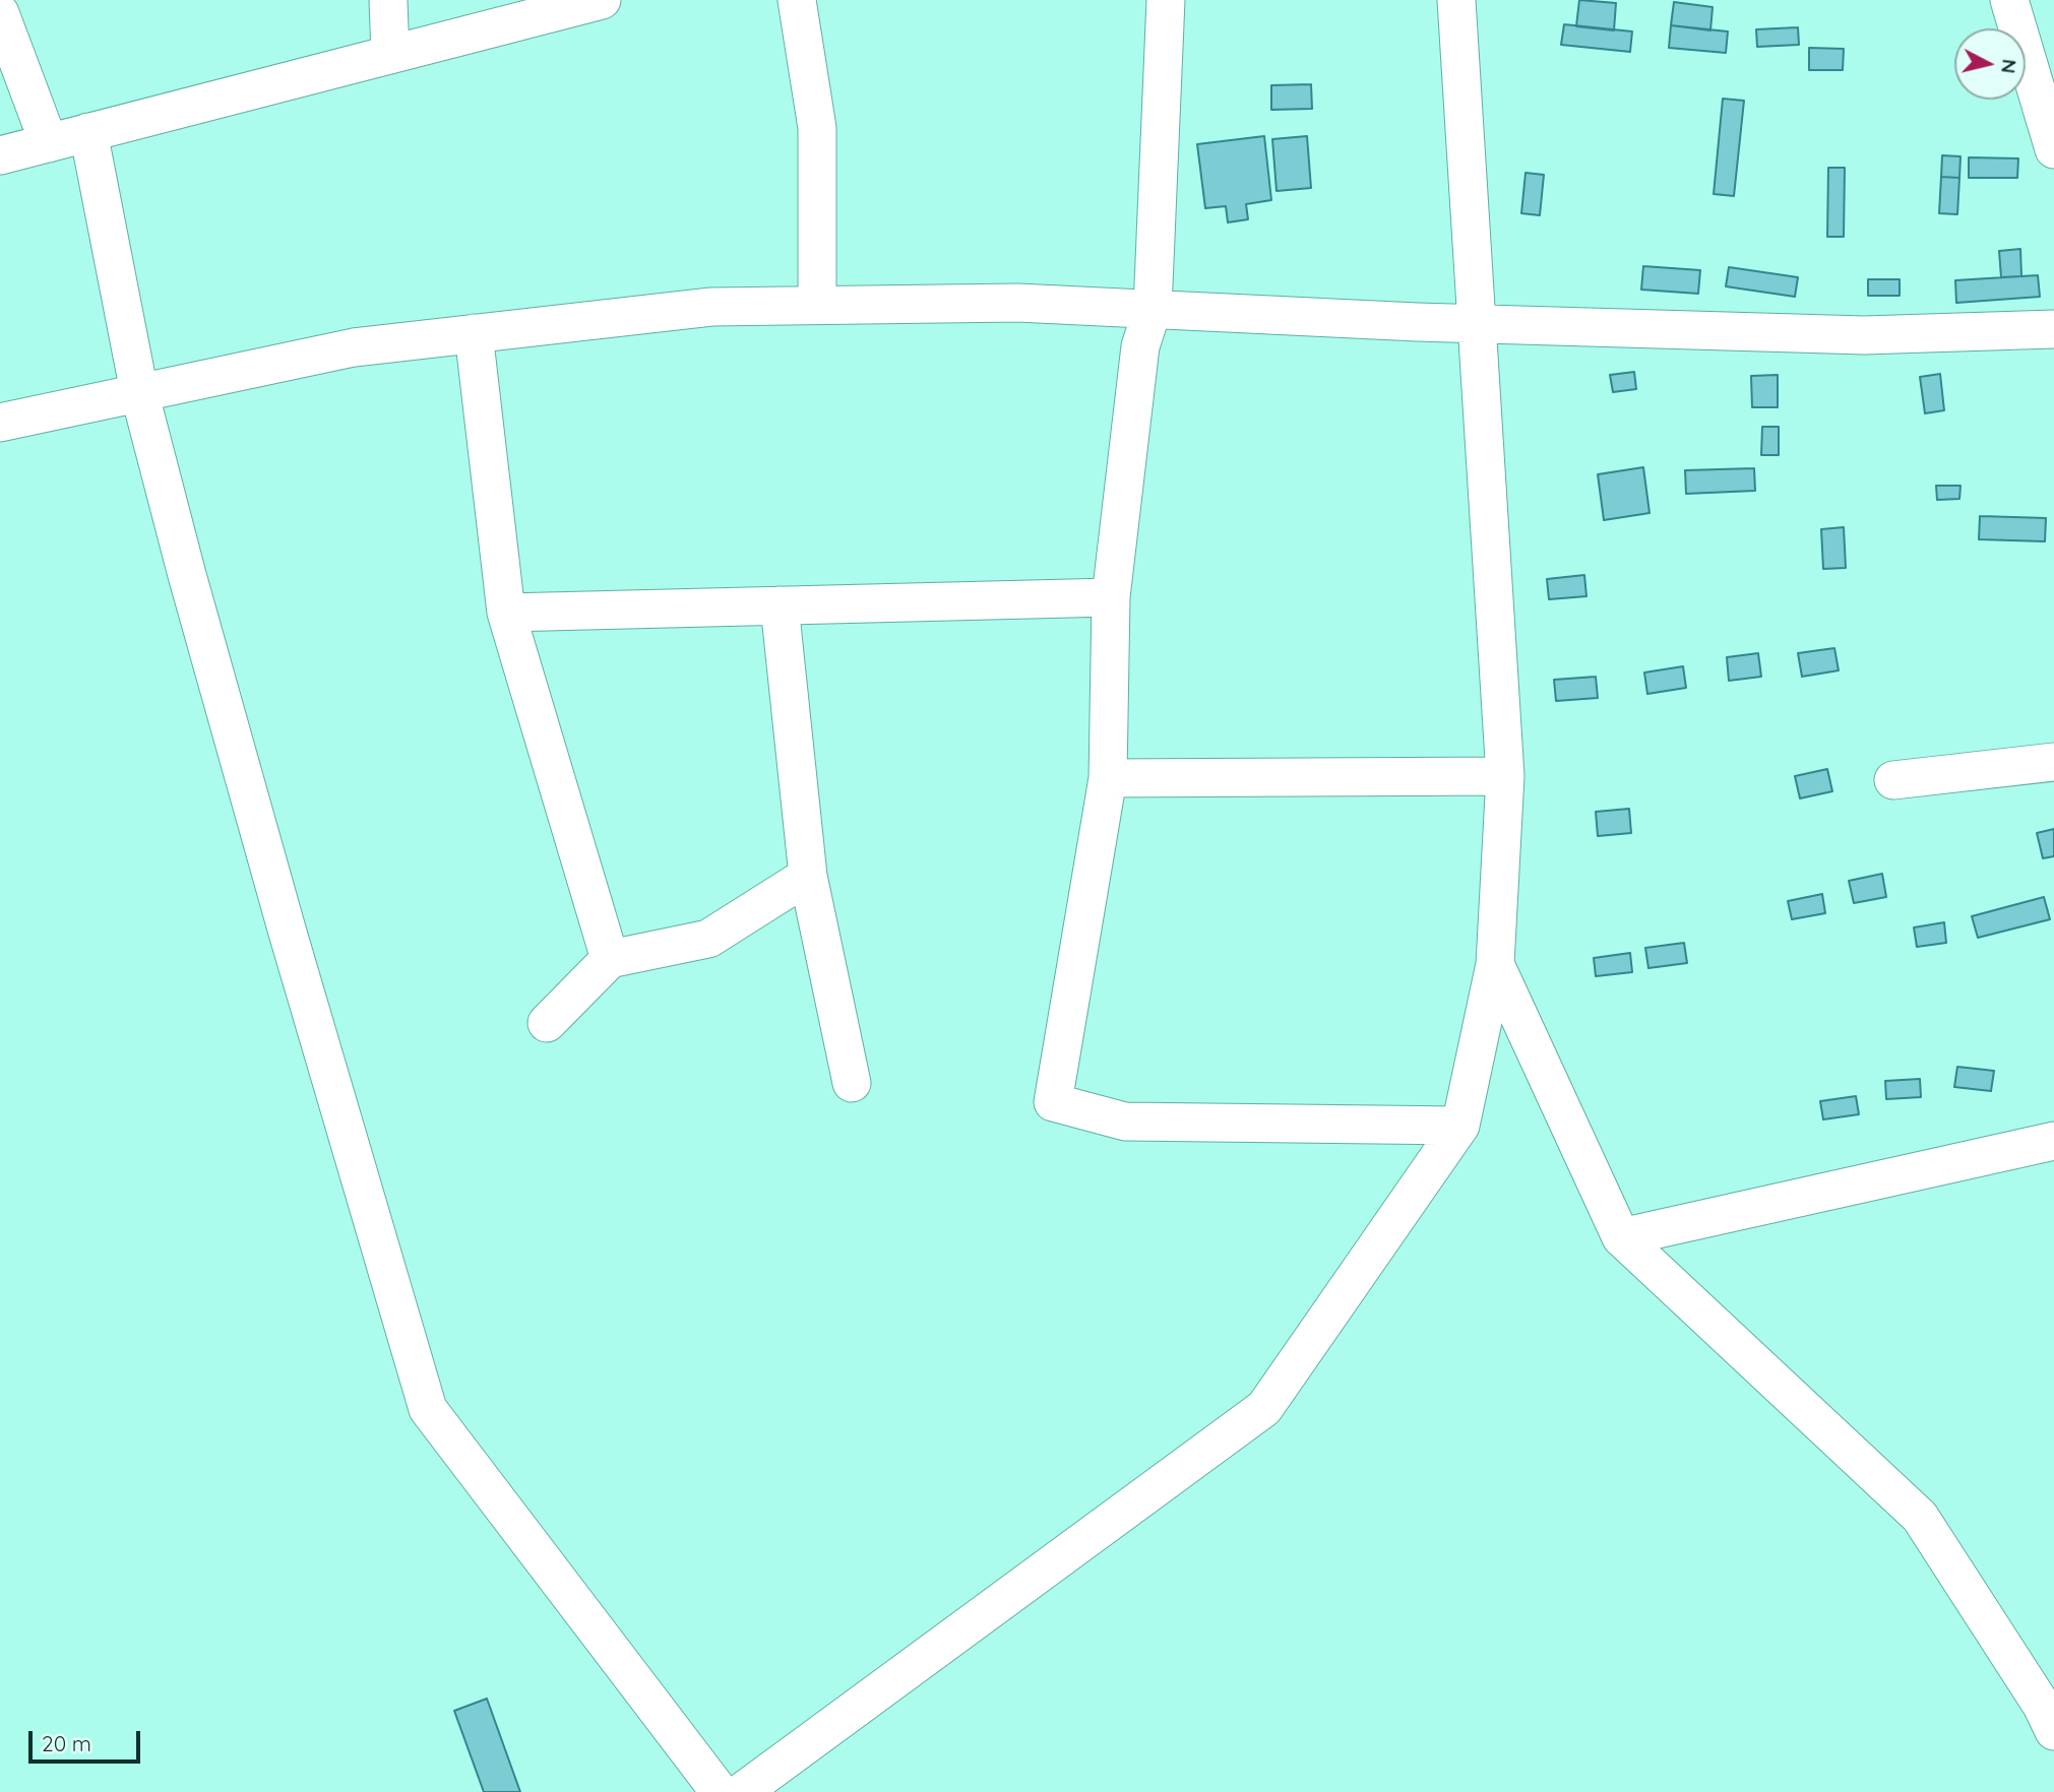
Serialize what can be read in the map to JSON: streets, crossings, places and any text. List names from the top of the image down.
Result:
{
  "scale_bar": "20 m",
  "north": "right"
}
